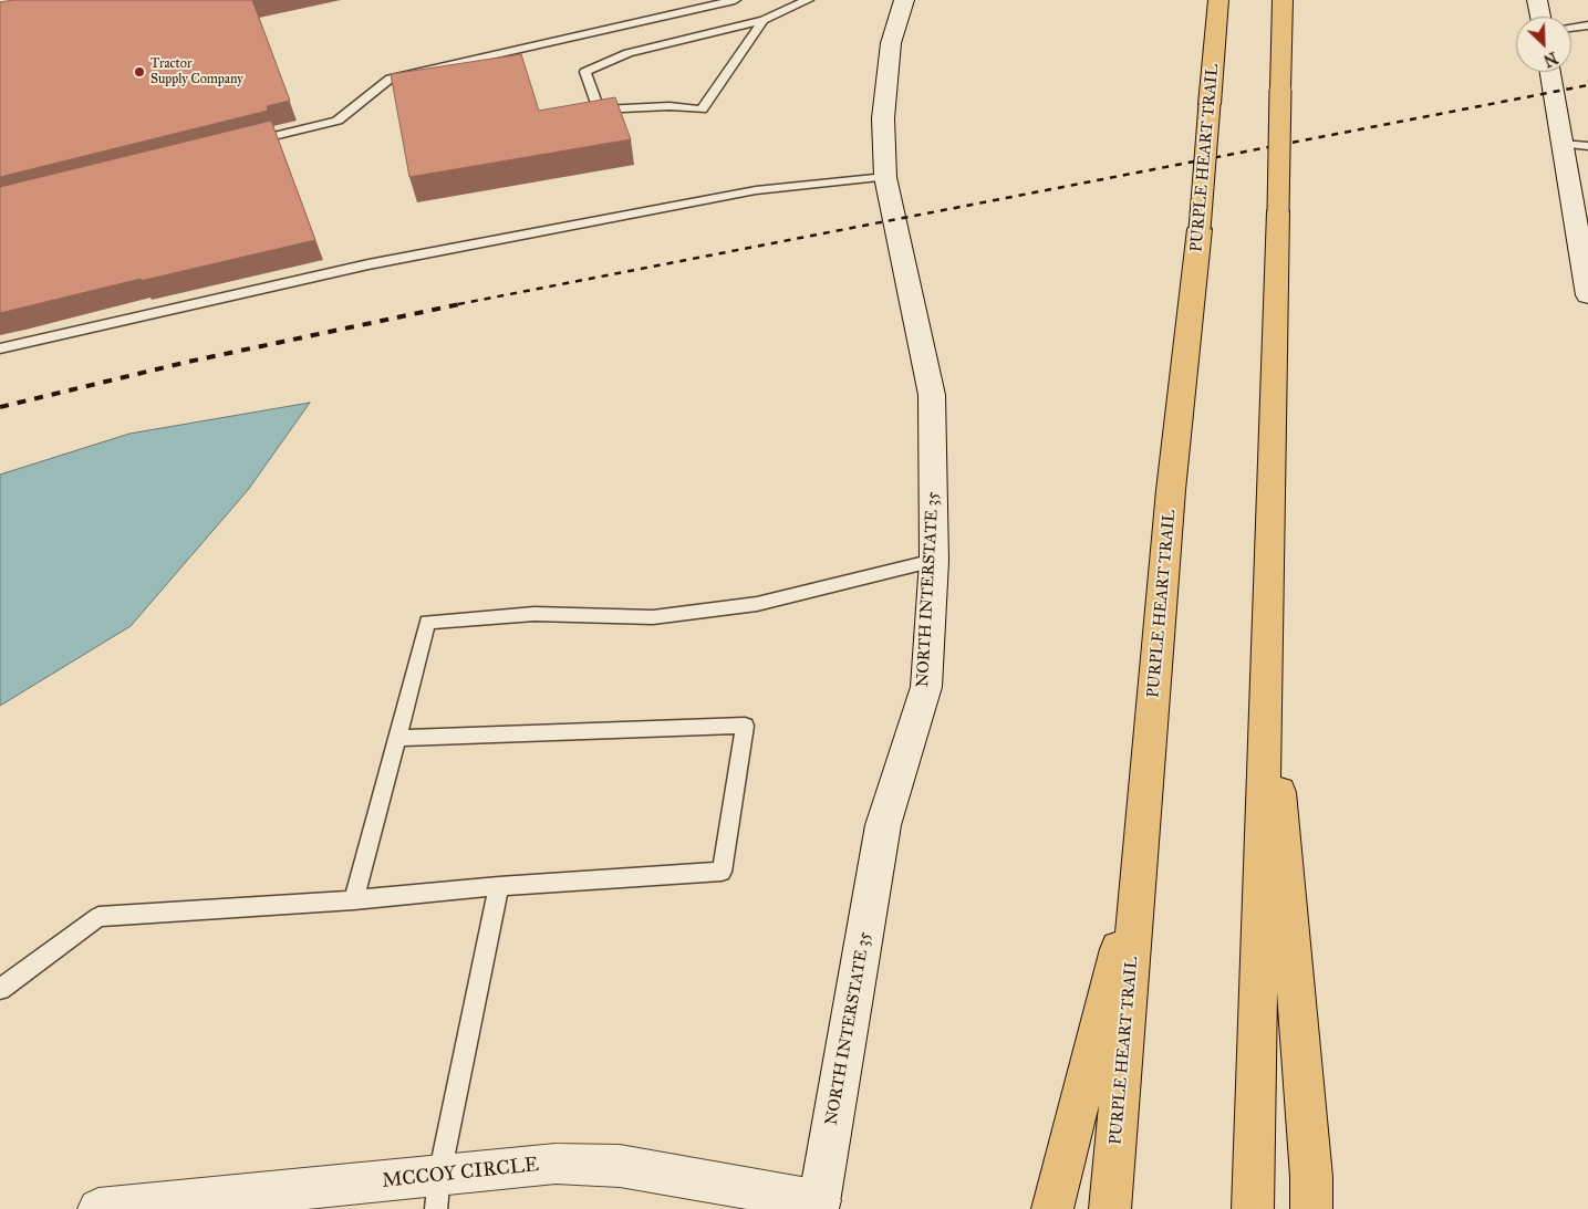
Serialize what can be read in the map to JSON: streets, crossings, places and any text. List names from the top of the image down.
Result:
{
  "streets": {
    "highway": ["PURPLE HEART TRAIL"],
    "main road": ["NORTH INTERSTATE 35", "MCCOY CIRCLE"]
  },
  "crossings": [
    ["NORTH INTERSTATE 35", "MCCOY CIRCLE"]
  ],
  "places": ["Tractor Supply Company"],
  "north": "bottom right"
}
